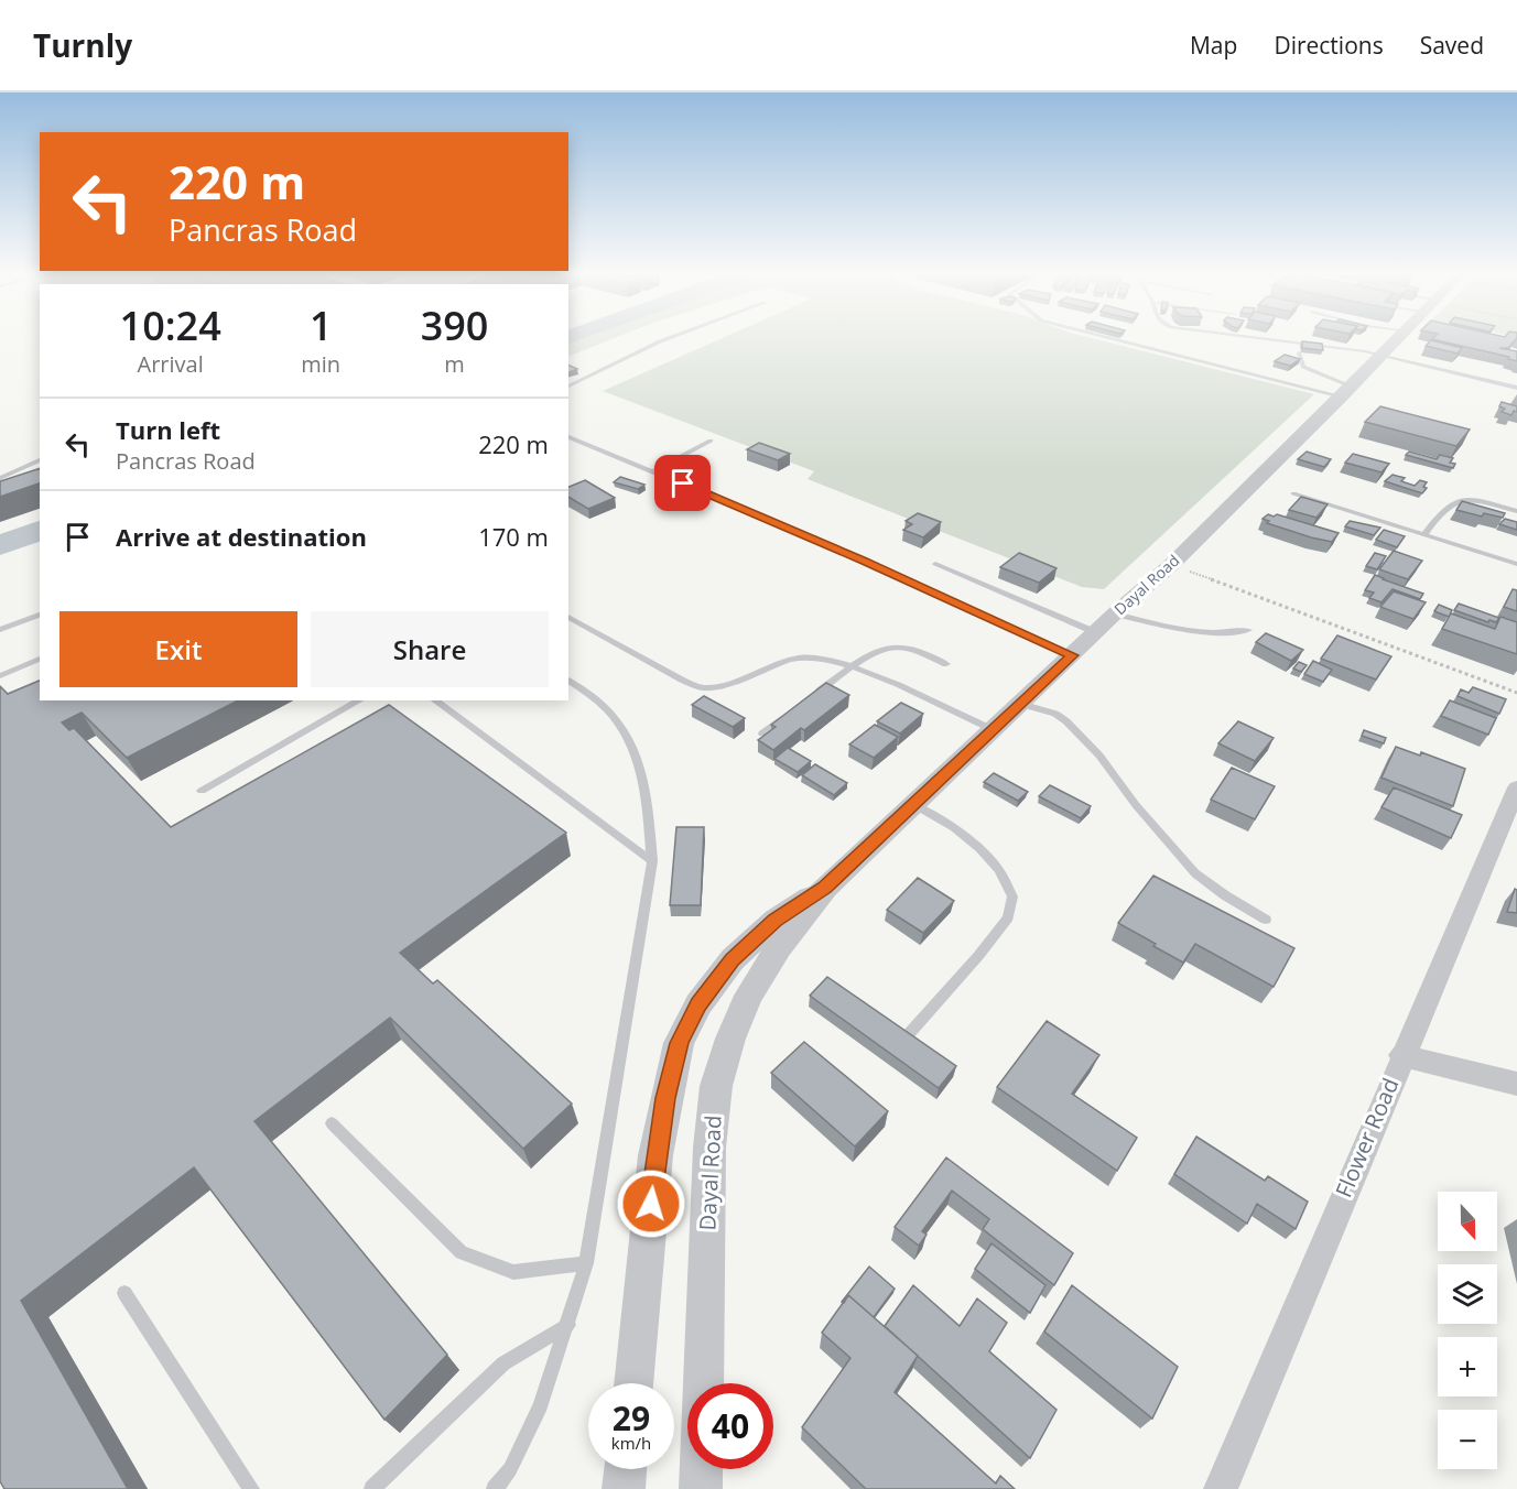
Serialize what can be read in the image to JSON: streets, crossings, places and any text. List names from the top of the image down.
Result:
{
  "streets": {
    "street": ["Dayal Road", "Flower Road"]
  },
  "north": "bottom",
  "page": {
    "header": "Turnly",
    "nav": ["Map", "Directions", "Saved"],
    "turn": ["220 m", "Pancras Road"],
    "eta": [
      "10:24",
      "Arrival",
      "1",
      "min",
      "390",
      "m"
    ],
    "list": [
      {
        "name": "Turn left",
        "note": "Pancras Road",
        "value": "220 m"
      },
      {
        "name": "Arrive at destination",
        "value": "170 m"
      }
    ],
    "buttons": ["Exit", "Share"],
    "map_buttons": ["+", "−"],
    "speed": "29 km/h",
    "limit": "40"
  }
}
